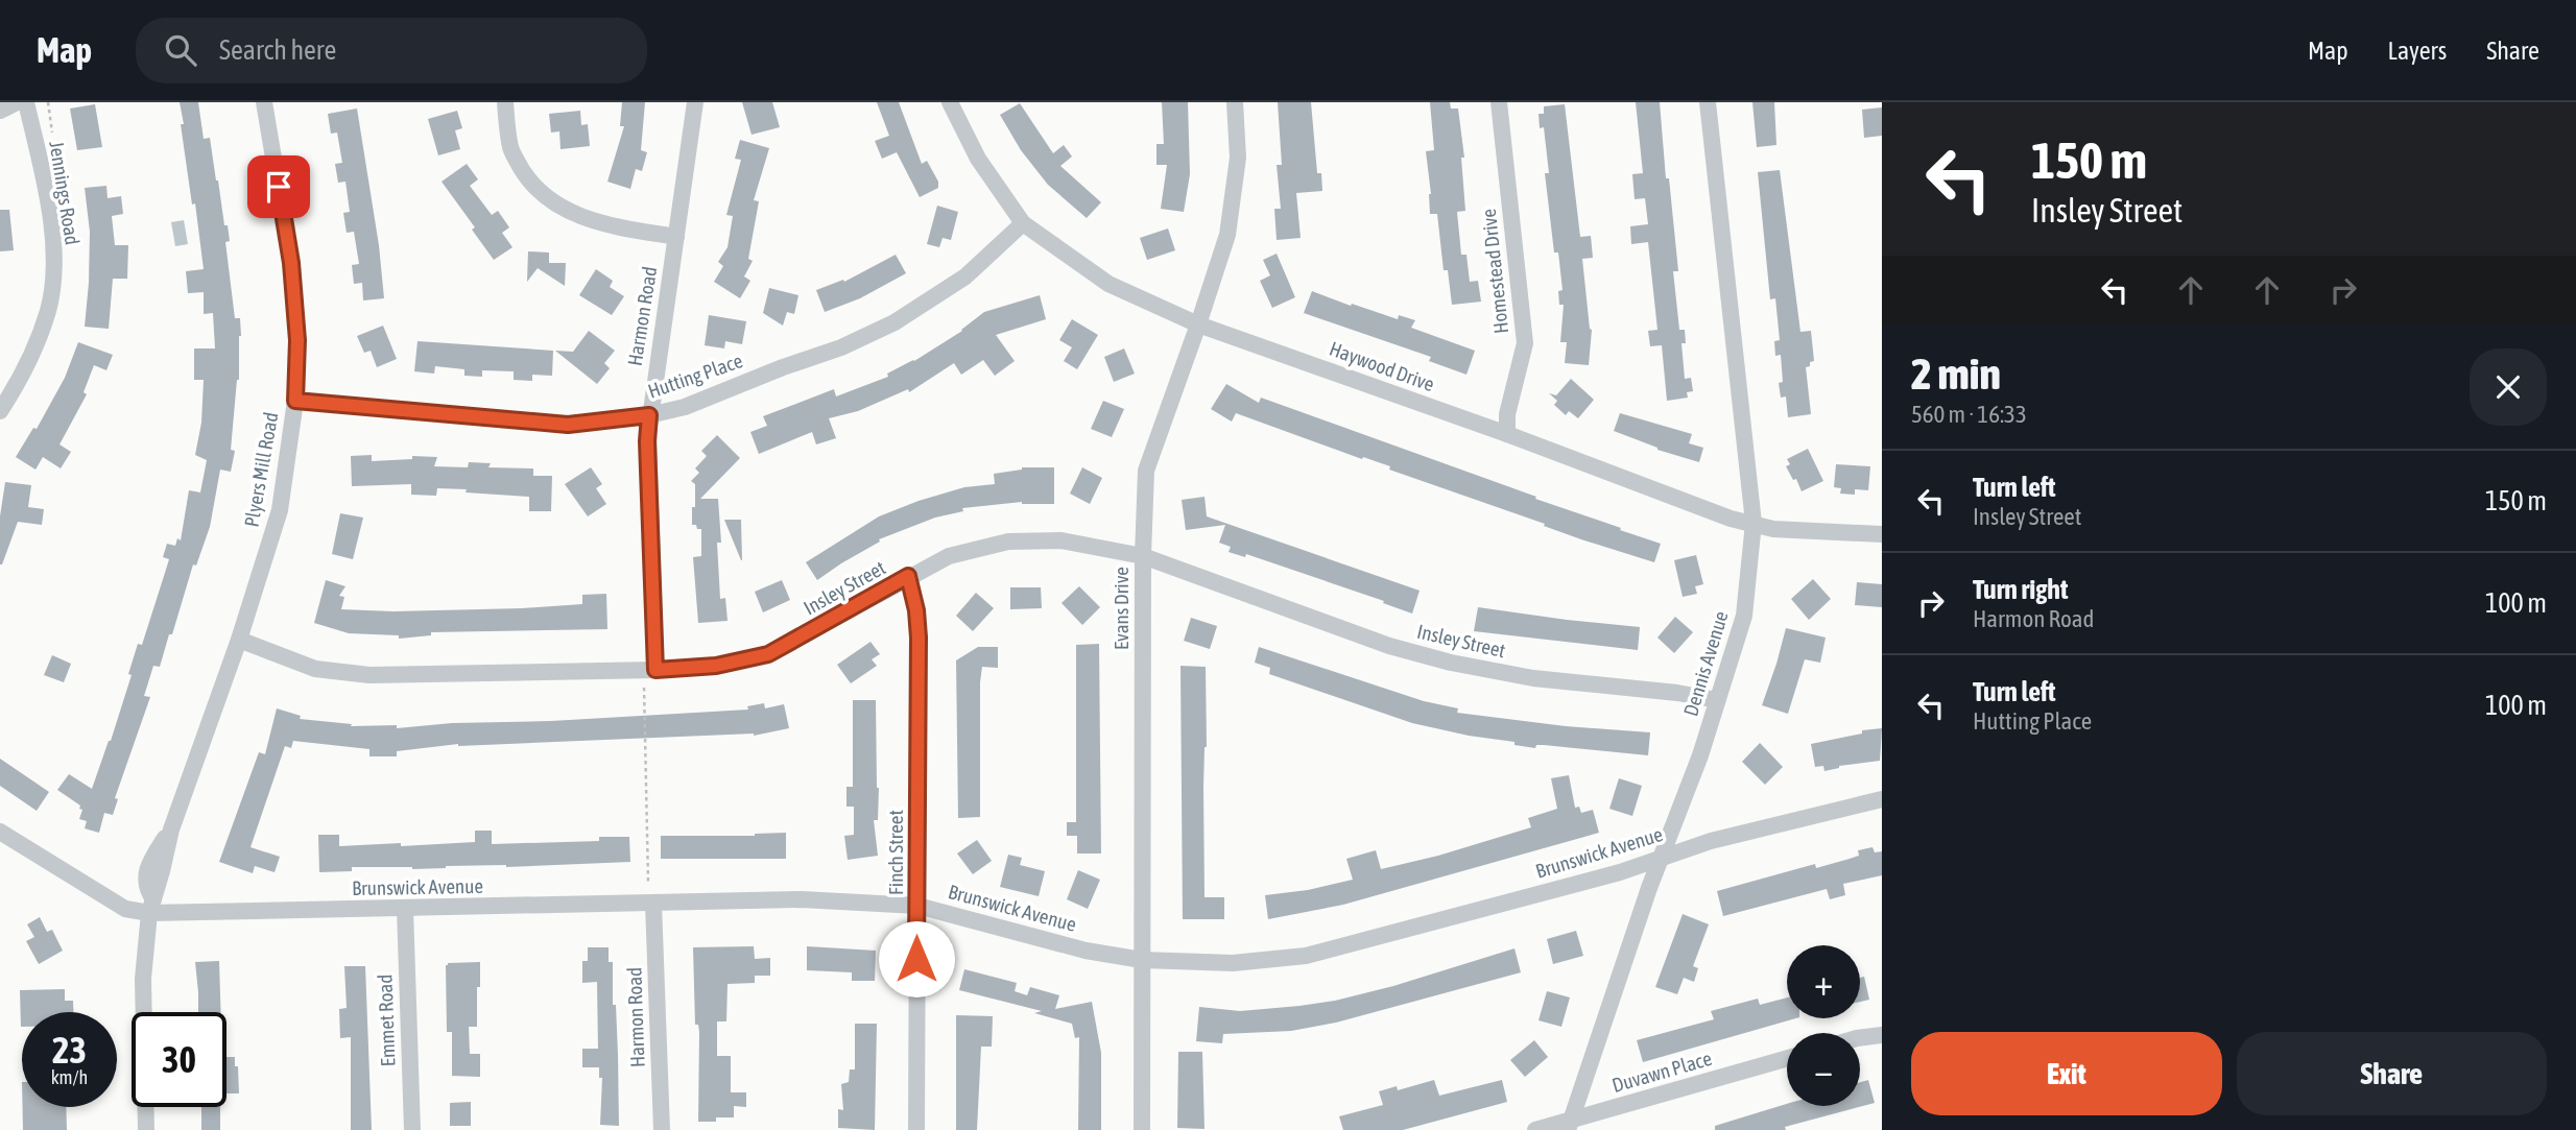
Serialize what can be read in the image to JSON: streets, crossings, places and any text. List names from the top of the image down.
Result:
{
  "streets": {
    "street": [
      "Jennings Road",
      "Homestead Drive",
      "Harmon Road",
      "Haywood Drive",
      "Hutting Place",
      "Plyers Mill Road",
      "Insley Street",
      "Evans Drive",
      "Dennis Avenue",
      "Finch Street",
      "Brunswick Avenue",
      "Emmet Road",
      "Duvawn Place"
    ]
  },
  "crossings": [
    ["Homestead Drive", "Haywood Drive"],
    ["Harmon Road", "Hutting Place"],
    ["Harmon Road", "Insley Street"],
    ["Harmon Road", "Brunswick Avenue"],
    ["Haywood Drive", "Hutting Place"],
    ["Haywood Drive", "Evans Drive"],
    ["Haywood Drive", "Dennis Avenue"],
    ["Hutting Place", "Plyers Mill Road"],
    ["Plyers Mill Road", "Insley Street"],
    ["Plyers Mill Road", "Brunswick Avenue"],
    ["Insley Street", "Evans Drive"],
    ["Insley Street", "Dennis Avenue"],
    ["Insley Street", "Finch Street"],
    ["Evans Drive", "Brunswick Avenue"],
    ["Dennis Avenue", "Brunswick Avenue"],
    ["Dennis Avenue", "Duvawn Place"],
    ["Finch Street", "Brunswick Avenue"],
    ["Brunswick Avenue", "Emmet Road"]
  ],
  "page": {
    "header": "Map",
    "search": "Search here",
    "nav": ["Map", "Layers", "Share"],
    "turn": ["150 m", "Insley Street"],
    "heading": ["2 min", "560 m · 16:33"],
    "list": [
      {
        "name": "Turn left",
        "note": "Insley Street",
        "value": "150 m"
      },
      {
        "name": "Turn right",
        "note": "Harmon Road",
        "value": "100 m"
      },
      {
        "name": "Turn left",
        "note": "Hutting Place",
        "value": "100 m"
      }
    ],
    "map_buttons": ["+", "−"],
    "speed": "23 km/h",
    "limit": "30",
    "buttons": ["Exit", "Share"]
  }
}
